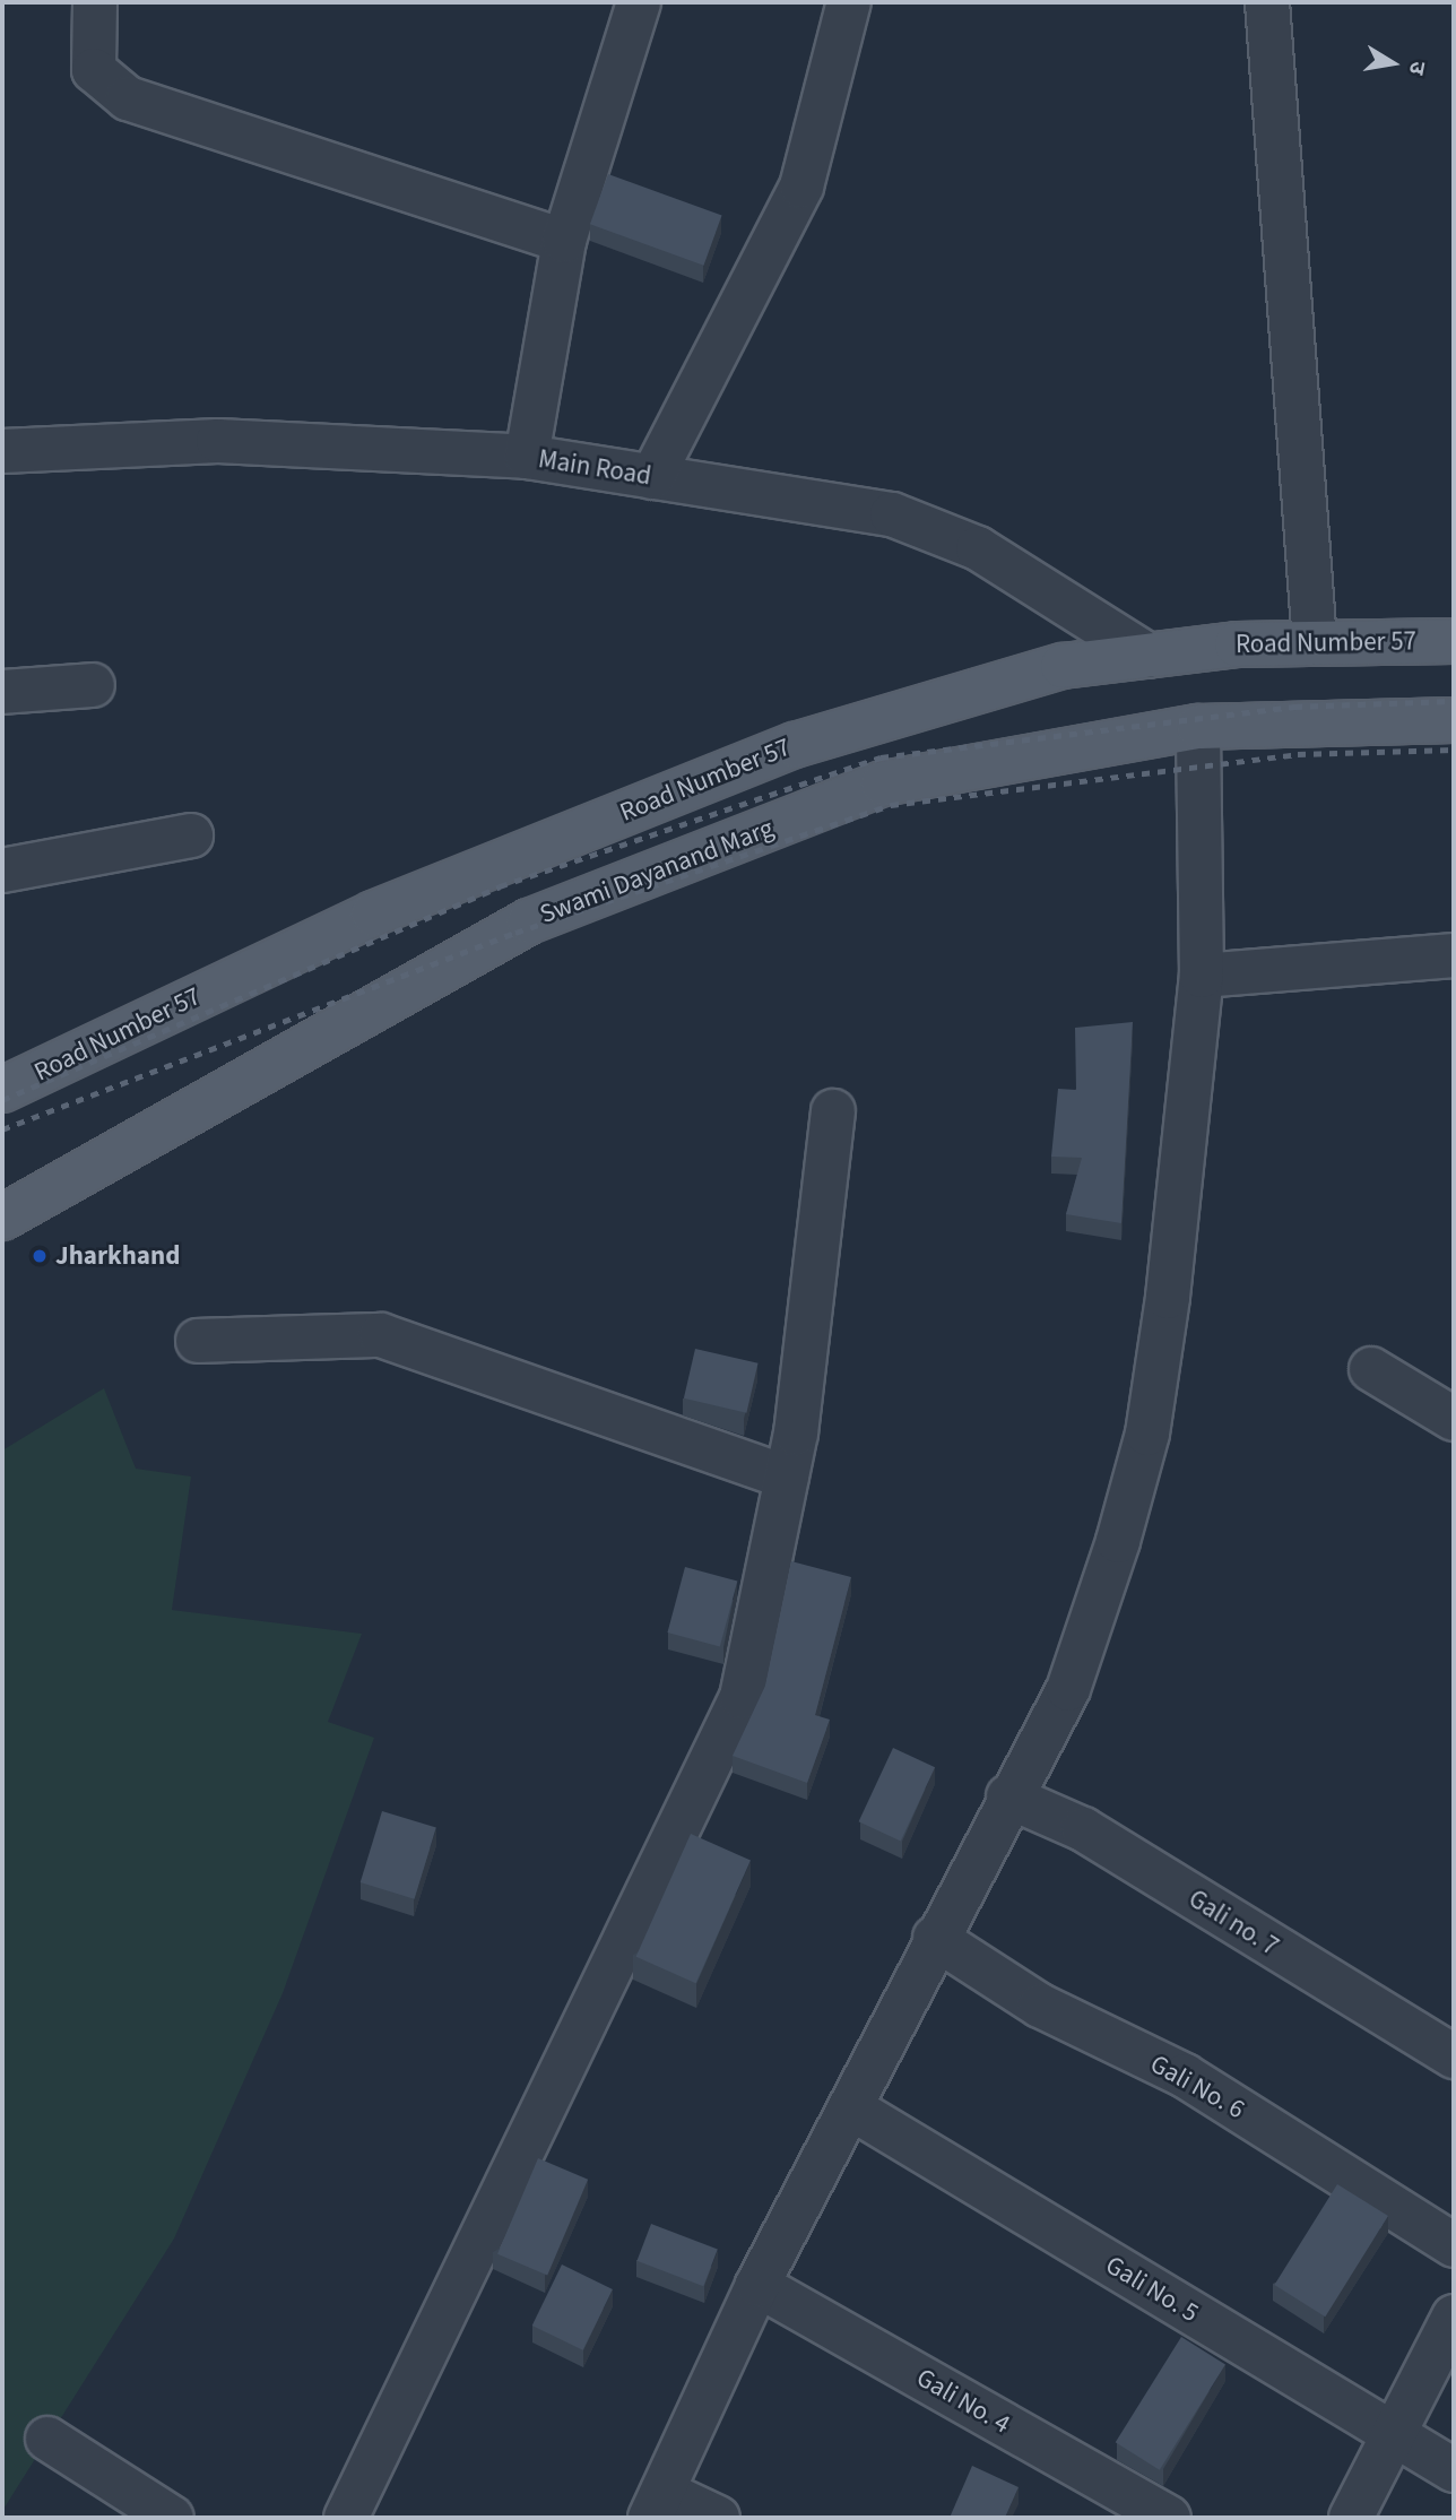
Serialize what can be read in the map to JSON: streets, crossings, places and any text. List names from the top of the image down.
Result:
{
  "streets": {
    "main road": ["Road Number 57", "Swami Dayanand Marg"],
    "street": [
      "Main Road",
      "Gali no. 7",
      "Gali No. 6",
      "Gali No. 5",
      "Gali No. 4"
    ]
  },
  "crossings": [
    ["Main Road", "Road Number 57"]
  ],
  "places": ["Jharkhand"],
  "north": "right"
}
